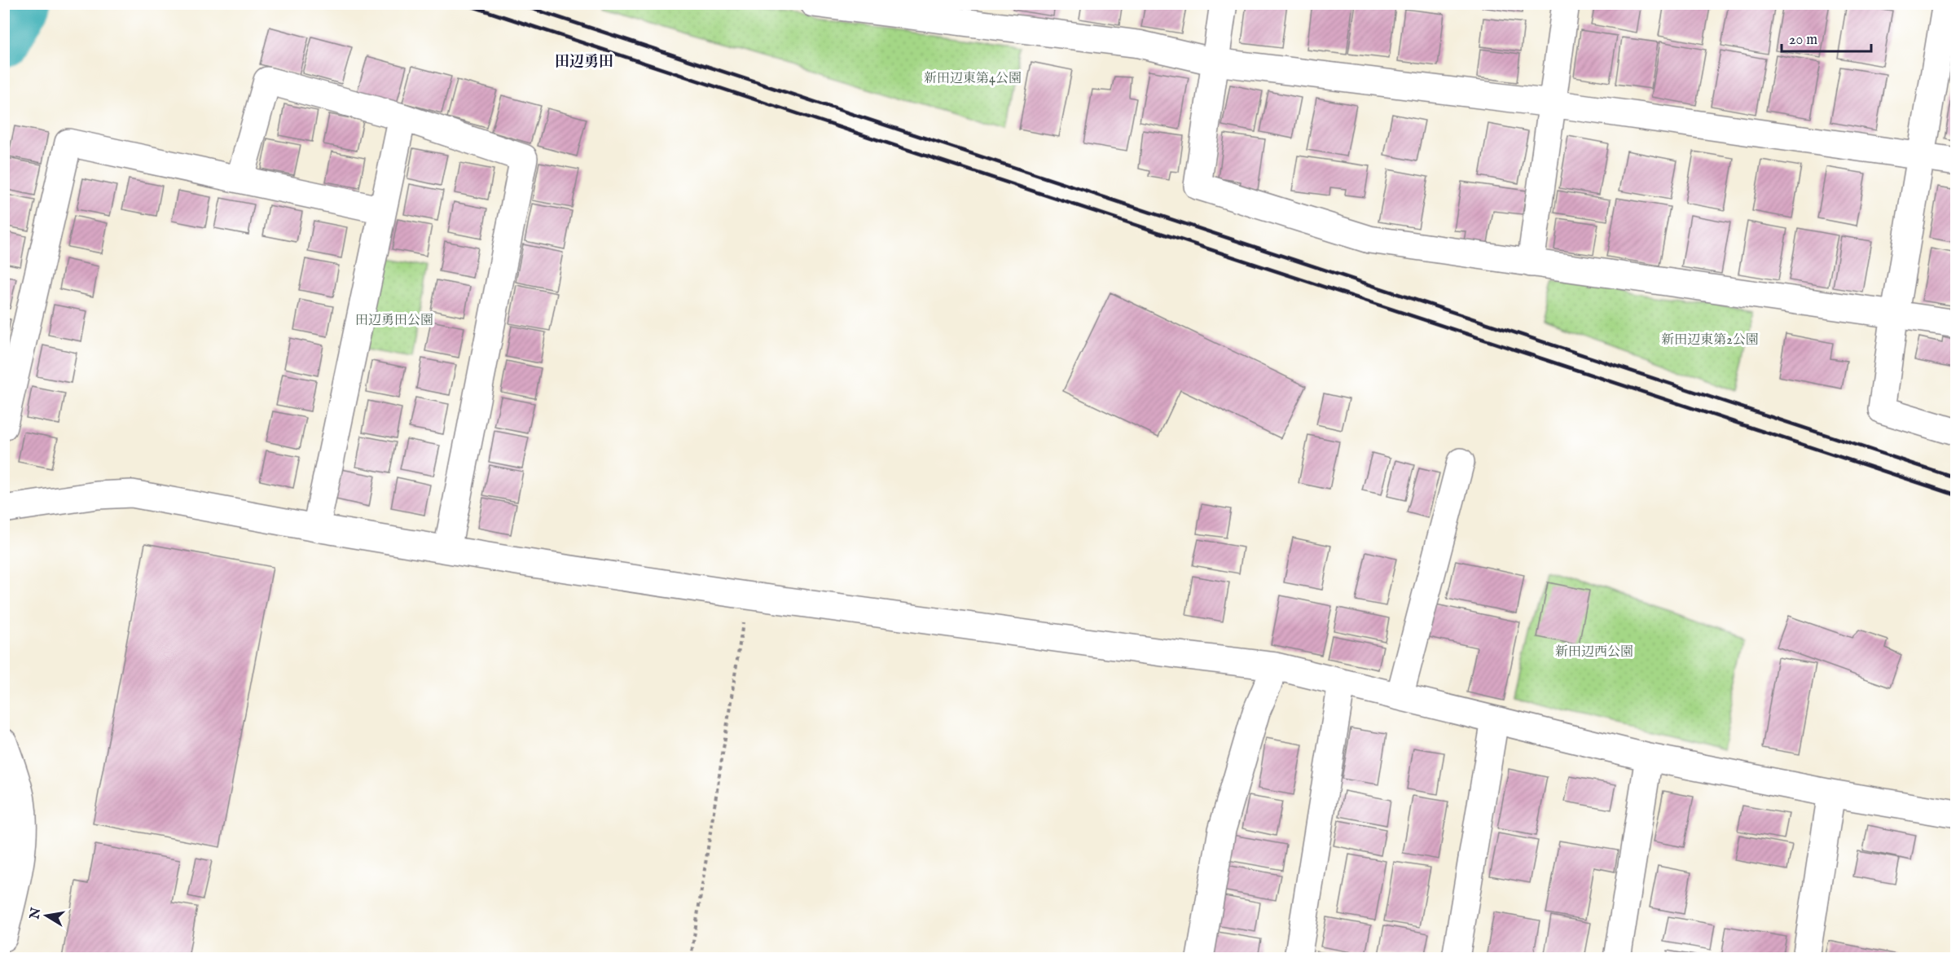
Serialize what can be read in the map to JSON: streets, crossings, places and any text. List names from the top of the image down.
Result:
{
  "districts": ["田辺勇田"],
  "parks": [
    "新田辺東第4公園",
    "田辺勇田公園",
    "新田辺東第2公園",
    "新田辺西公園"
  ],
  "scale_bar": "20 m",
  "north": "left"
}
